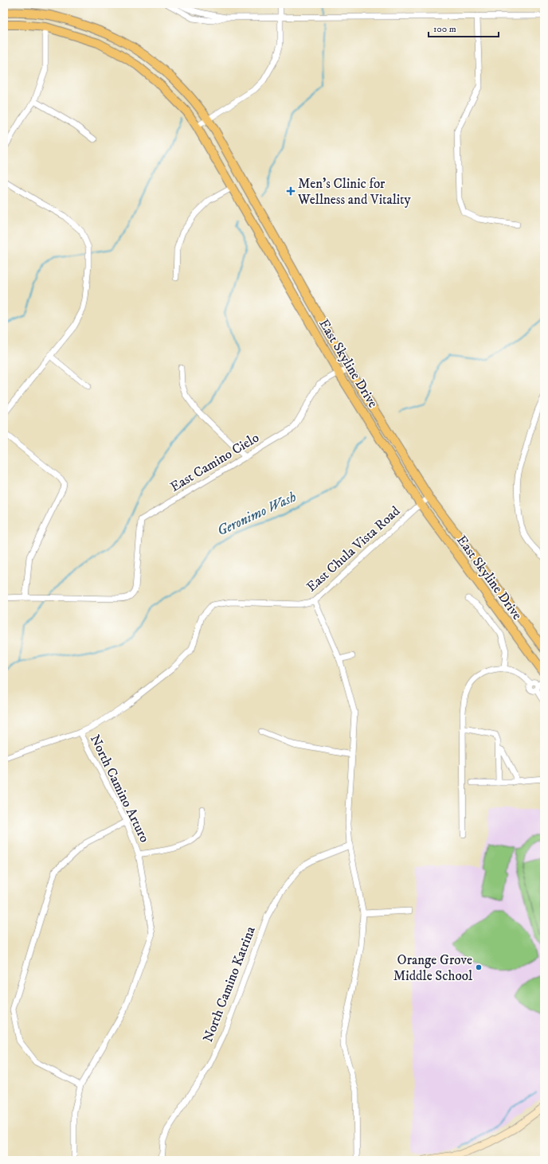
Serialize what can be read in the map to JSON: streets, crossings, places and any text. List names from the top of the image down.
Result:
{
  "streets": {
    "main road": ["East Skyline Drive"],
    "street": [
      "East Camino Cielo",
      "East Chula Vista Road",
      "North Camino Arturo",
      "North Camino Katrina"
    ]
  },
  "crossings": [
    ["East Skyline Drive", "East Camino Cielo"],
    ["East Skyline Drive", "East Chula Vista Road"],
    ["East Chula Vista Road", "North Camino Arturo"]
  ],
  "water": ["Geronimo Wash"],
  "places": {
    "health": ["Men's Clinic for Wellness and Vitality"],
    "other": ["Orange Grove Middle School"]
  },
  "scale_bar": "100 m"
}
